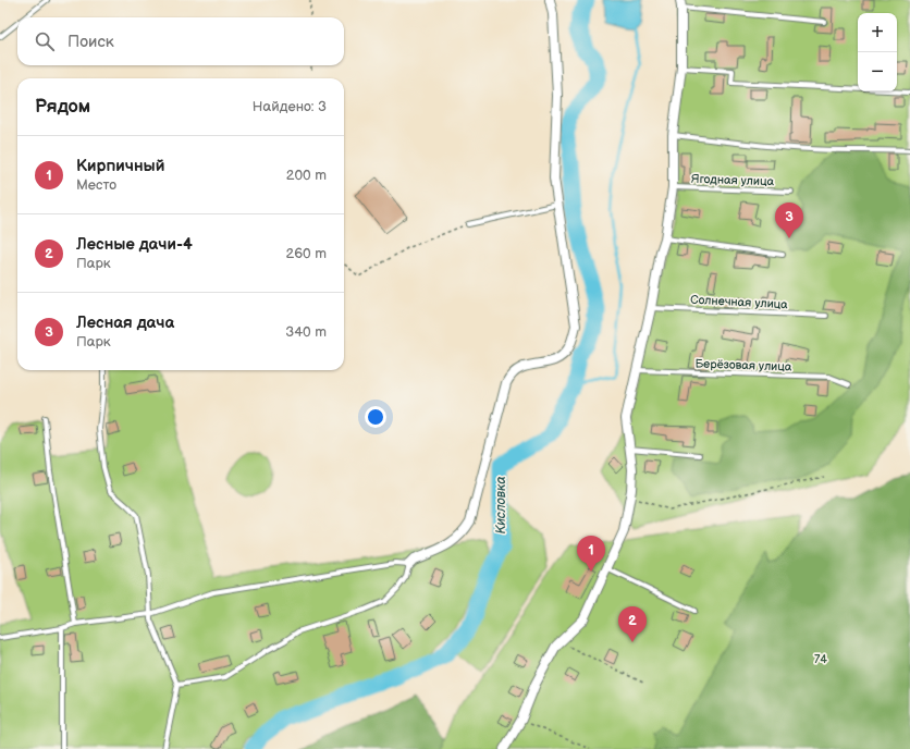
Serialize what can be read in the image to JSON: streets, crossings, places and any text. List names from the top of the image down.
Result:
{
  "streets": {
    "lane": ["Ягодная улица", "Солнечная улица", "Берёзовая улица"]
  },
  "water": ["Кисловка"],
  "parks": ["74"],
  "page": {
    "map_buttons": ["+", "−"],
    "search": "Поиск",
    "heading": ["Рядом", "Найдено: 3"],
    "list": [
      {
        "mark": "1",
        "name": "Кирпичный",
        "note": "Место",
        "value": "200 m"
      },
      {
        "mark": "2",
        "name": "Лесные дачи-4",
        "note": "Парк",
        "value": "260 m"
      },
      {
        "mark": "3",
        "name": "Лесная дача",
        "note": "Парк",
        "value": "340 m"
      }
    ],
    "pins": ["3", "1", "2"]
  }
}
